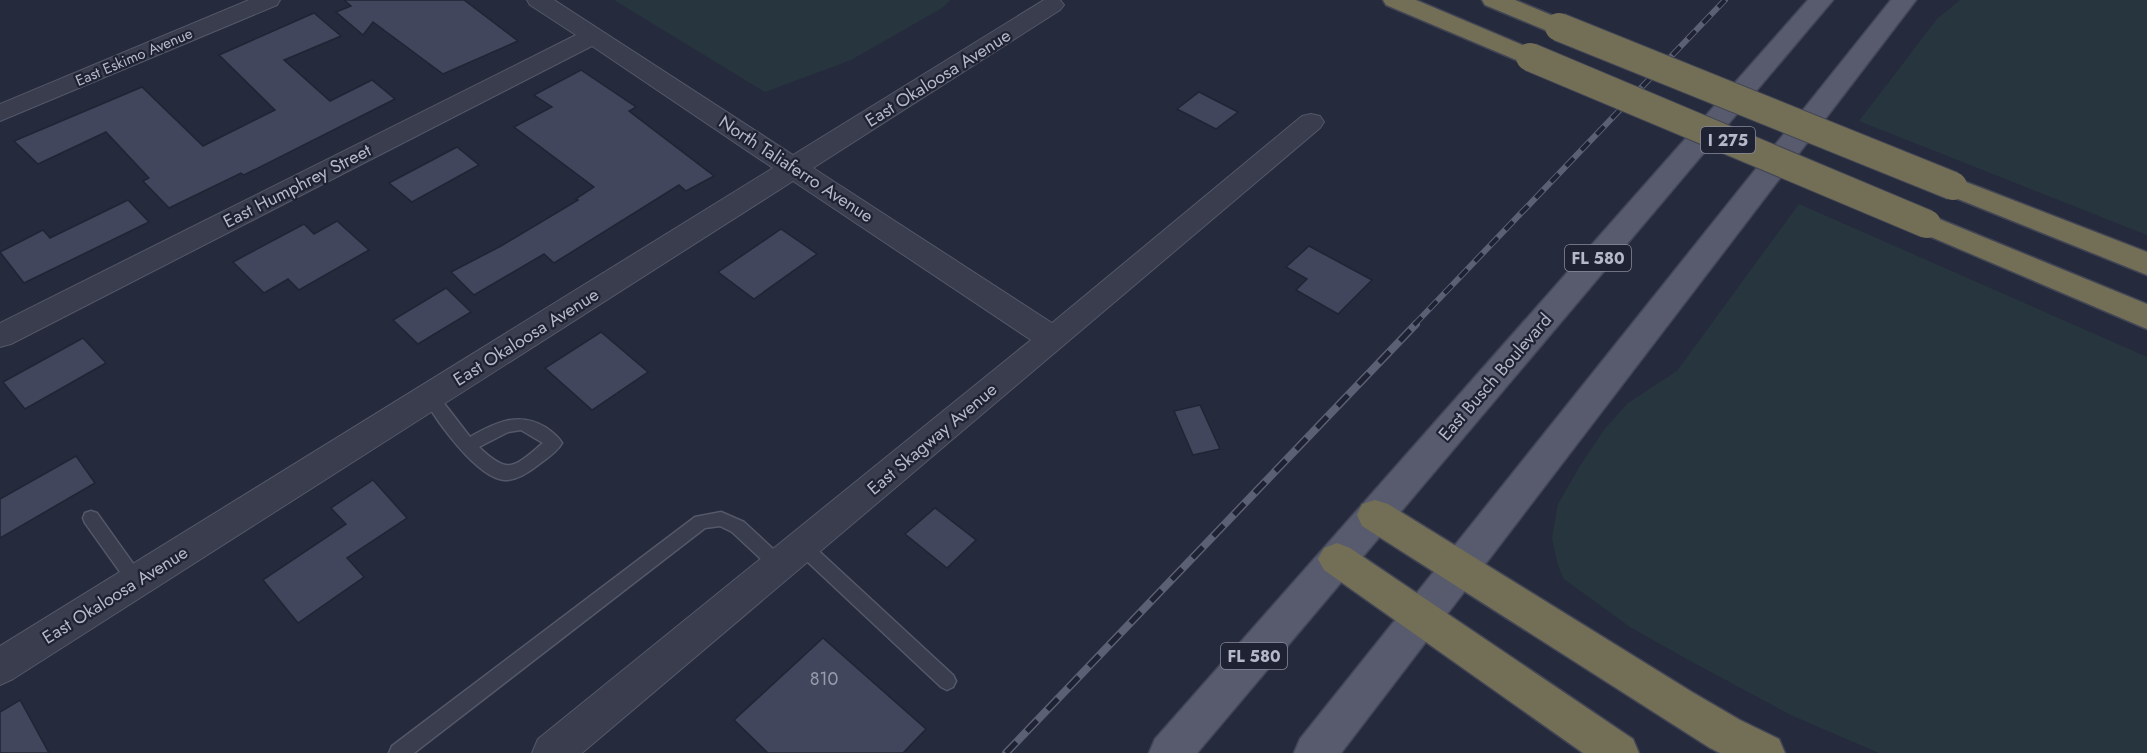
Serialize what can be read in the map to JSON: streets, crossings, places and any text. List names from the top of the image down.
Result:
{
  "streets": {
    "highway": ["I 275"],
    "main road": ["FL 580", "East Busch Boulevard"],
    "street": [
      "East Eskimo Avenue",
      "East Okaloosa Avenue",
      "North Taliaferro Avenue",
      "East Humphrey Street",
      "East Skagway Avenue"
    ]
  },
  "crossings": [
    ["East Okaloosa Avenue", "North Taliaferro Avenue"],
    ["North Taliaferro Avenue", "East Humphrey Street"],
    ["North Taliaferro Avenue", "East Skagway Avenue"]
  ],
  "house_numbers": ["810"]
}
